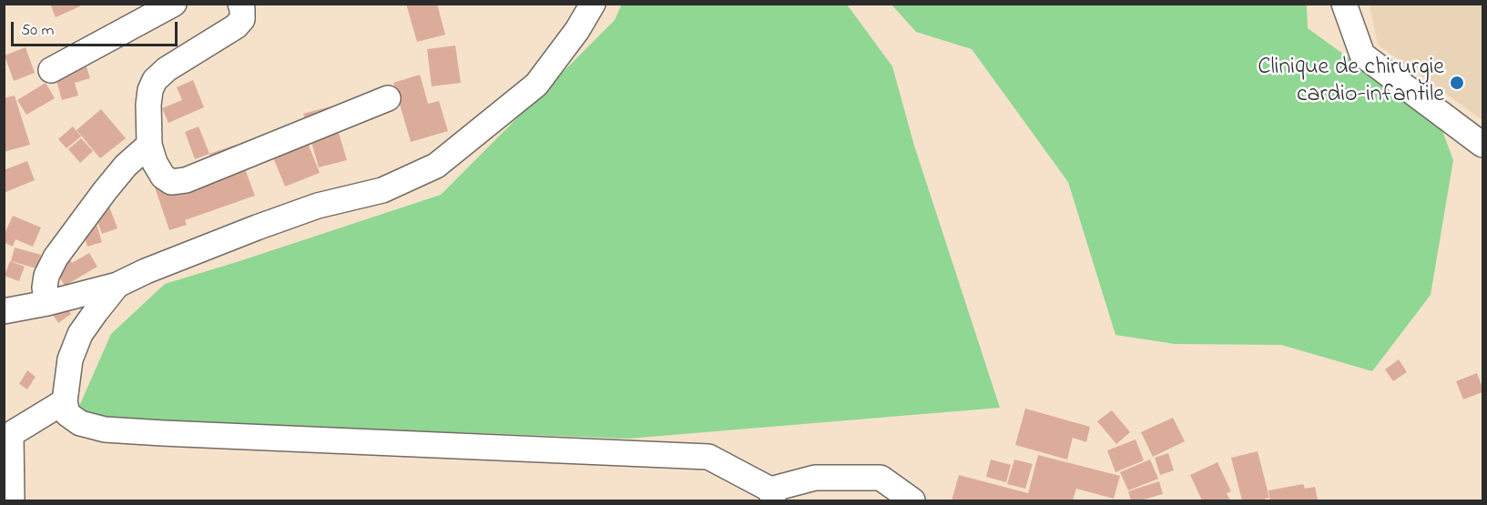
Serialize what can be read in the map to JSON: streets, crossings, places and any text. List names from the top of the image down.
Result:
{
  "places": ["Clinique de chirurgie cardio-infantile"],
  "scale_bar": "50 m"
}
